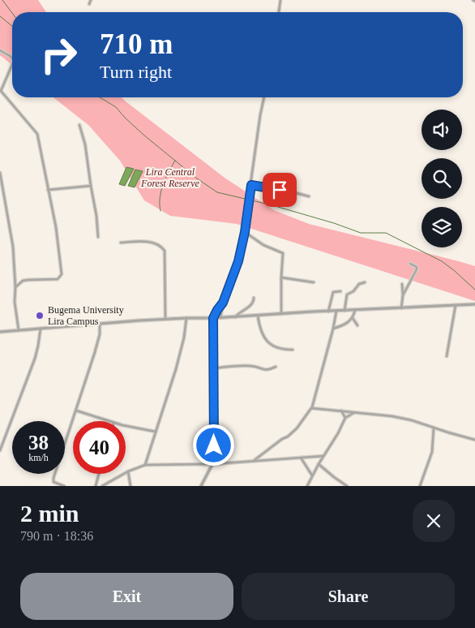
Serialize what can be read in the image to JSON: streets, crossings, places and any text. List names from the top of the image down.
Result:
{
  "parks": ["Lira Central Forest Reserve"],
  "places": ["Bugema University Lira Campus"],
  "page": {
    "turn": ["710 m", "Turn right"],
    "speed": "38 km/h",
    "limit": "40",
    "heading": ["2 min", "790 m · 18:36"],
    "buttons": ["Exit", "Share"]
  }
}
